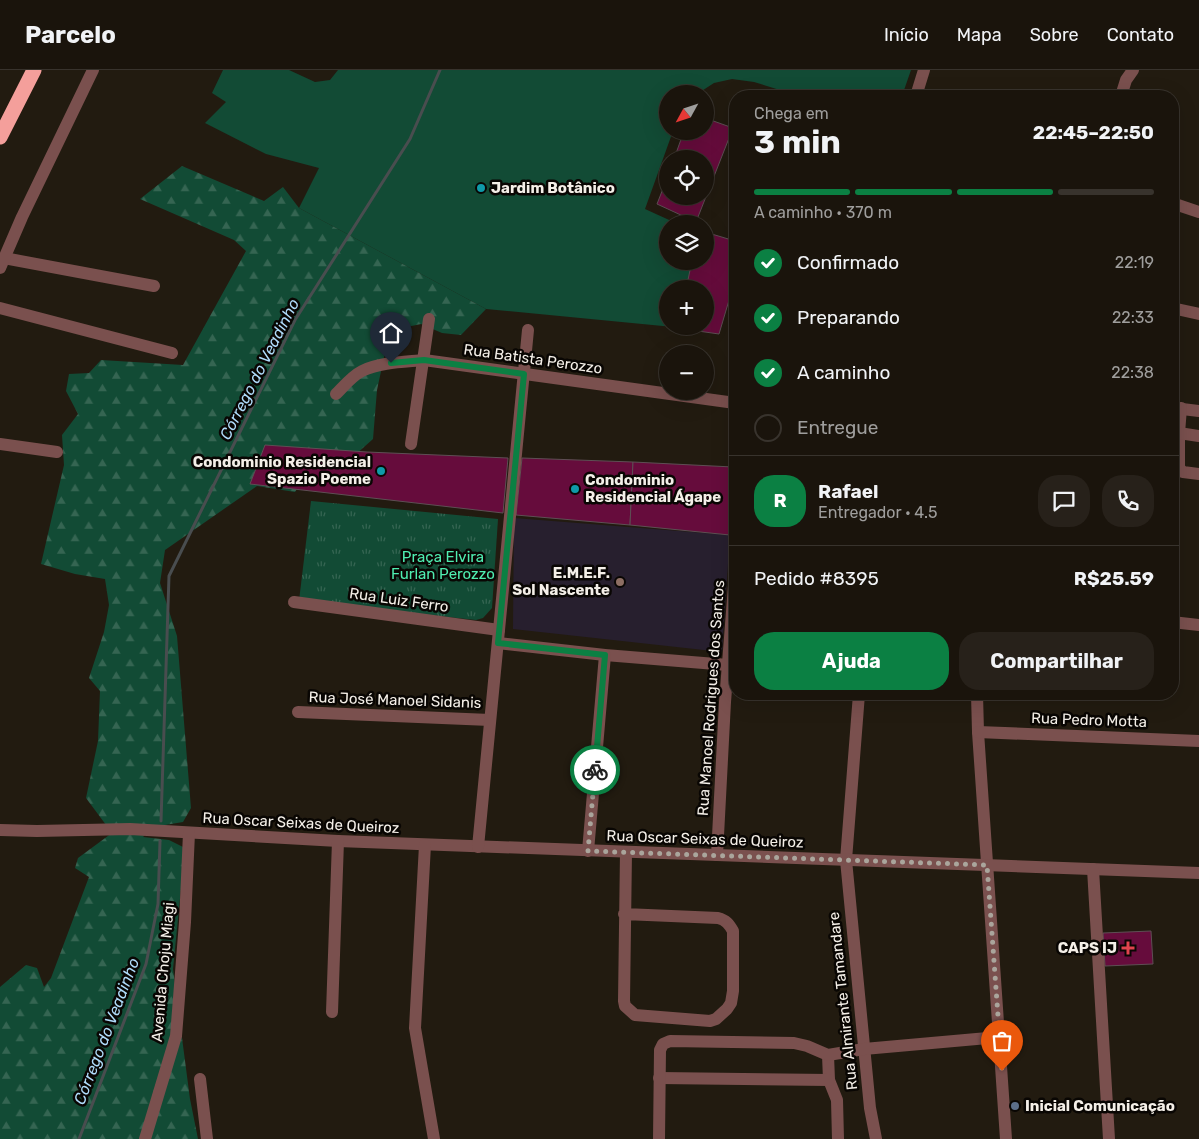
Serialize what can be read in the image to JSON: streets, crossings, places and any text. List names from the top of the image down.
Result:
{
  "streets": {
    "street": [
      "Rua Batista Perozzo",
      "Rua Luiz Ferro",
      "Rua Manoel Rodrigues dos Santos",
      "Rua José Manoel Sidanis",
      "Rua Pedro Motta",
      "Rua Oscar Seixas de Queiroz",
      "Avenida Choju Miagi",
      "Rua Almirante Tamandare"
    ]
  },
  "crossings": [
    ["Rua Luiz Ferro", "Rua Manoel Rodrigues dos Santos"],
    ["Rua Manoel Rodrigues dos Santos", "Rua Oscar Seixas de Queiroz"],
    ["Rua Oscar Seixas de Queiroz", "Avenida Choju Miagi"],
    ["Rua Oscar Seixas de Queiroz", "Rua Almirante Tamandare"]
  ],
  "water": ["Córrego do Veadinho"],
  "parks": ["Praça Elvira Furlan Perozzo"],
  "places": {
    "other": [
      "Jardim Botânico",
      "Condominio Residencial Spazio Poeme",
      "Condominio Residencial Ágape",
      "E.M.E.F. Sol Nascente",
      "Inicial Comunicação"
    ],
    "health": ["CAPS IJ"]
  },
  "north": "bottom left",
  "page": {
    "header": "Parcelo",
    "nav": [
      "Início",
      "Mapa",
      "Sobre",
      "Contato"
    ],
    "map_buttons": ["+", "−"],
    "heading": ["3 min", "Chega em", "22:45–22:50"],
    "panel": [
      "Rafael",
      "Entregador · 4.5",
      "Pedido #8395",
      "R$25.59"
    ],
    "bar": "A caminho · 370 m",
    "list": [
      ["Confirmado", "22:19"],
      ["Preparando", "22:33"],
      ["A caminho", "22:38"],
      "Entregue"
    ],
    "round": "R",
    "buttons": ["Ajuda", "Compartilhar"]
  }
}
